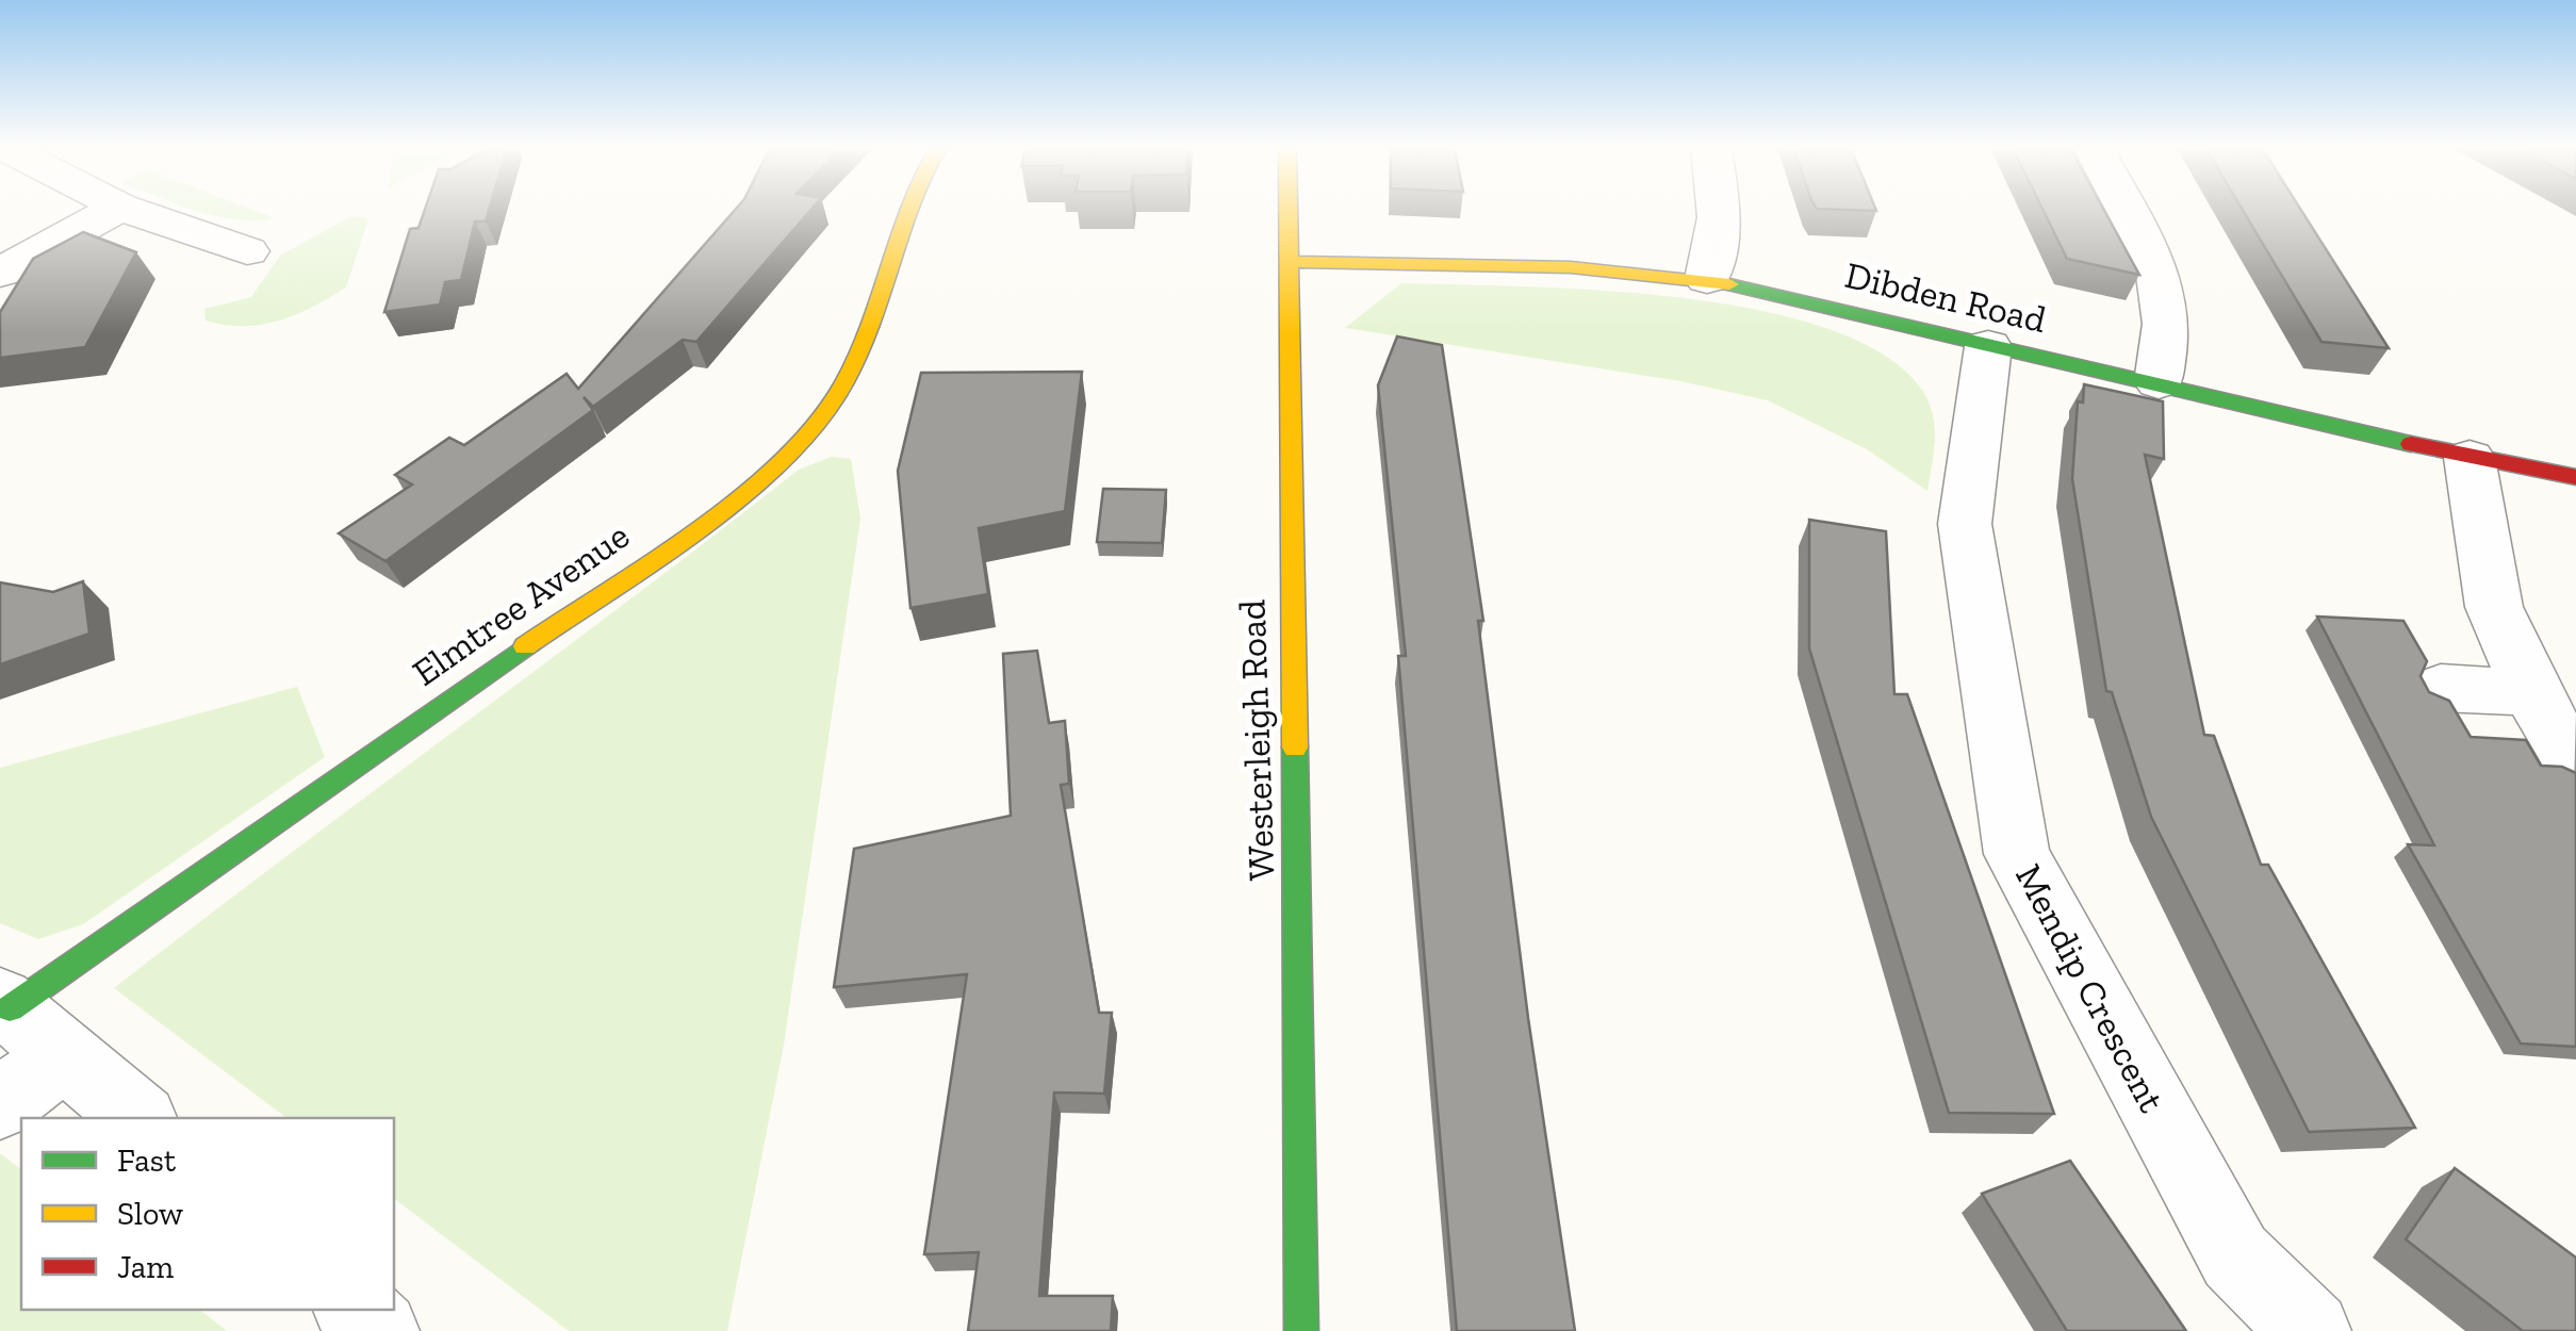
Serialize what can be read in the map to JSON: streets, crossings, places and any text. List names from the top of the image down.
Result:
{
  "streets": {
    "street": [
      "Dibden Road",
      "Elmtree Avenue",
      "Westerleigh Road",
      "Mendip Crescent"
    ]
  },
  "crossings": [
    ["Dibden Road", "Westerleigh Road"],
    ["Dibden Road", "Mendip Crescent"]
  ],
  "legend": ["Fast", "Slow", "Jam"]
}
